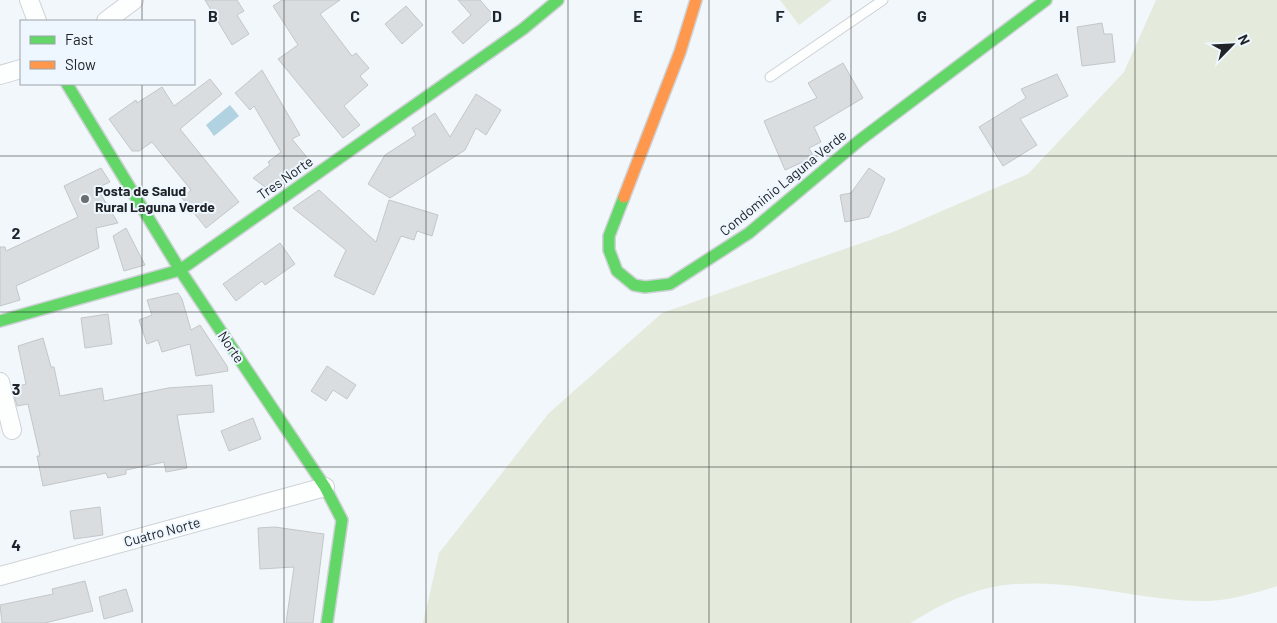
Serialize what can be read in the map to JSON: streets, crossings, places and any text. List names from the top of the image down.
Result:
{
  "streets": {
    "street": [
      "Tres Norte",
      "Condominio Laguna Verde",
      "Norte",
      "Cuatro Norte"
    ]
  },
  "crossings": [
    ["Tres Norte", "Norte"],
    ["Norte", "Cuatro Norte"]
  ],
  "places": ["Posta de Salud Rural Laguna Verde"],
  "legend": ["Fast", "Slow"],
  "north": "top right",
  "grid": {
    "columns": [
      "B",
      "C",
      "D",
      "E",
      "F",
      "G",
      "H"
    ],
    "rows": ["2", "3", "4"]
  }
}
